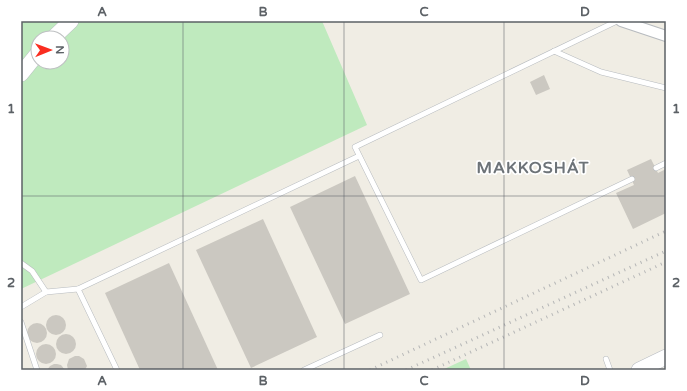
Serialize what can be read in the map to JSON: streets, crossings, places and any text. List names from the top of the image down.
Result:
{
  "districts": ["MAKKOSHÁT"],
  "north": "right",
  "grid": {
    "columns": [
      "A",
      "B",
      "C",
      "D"
    ],
    "rows": ["1", "2"]
  }
}
